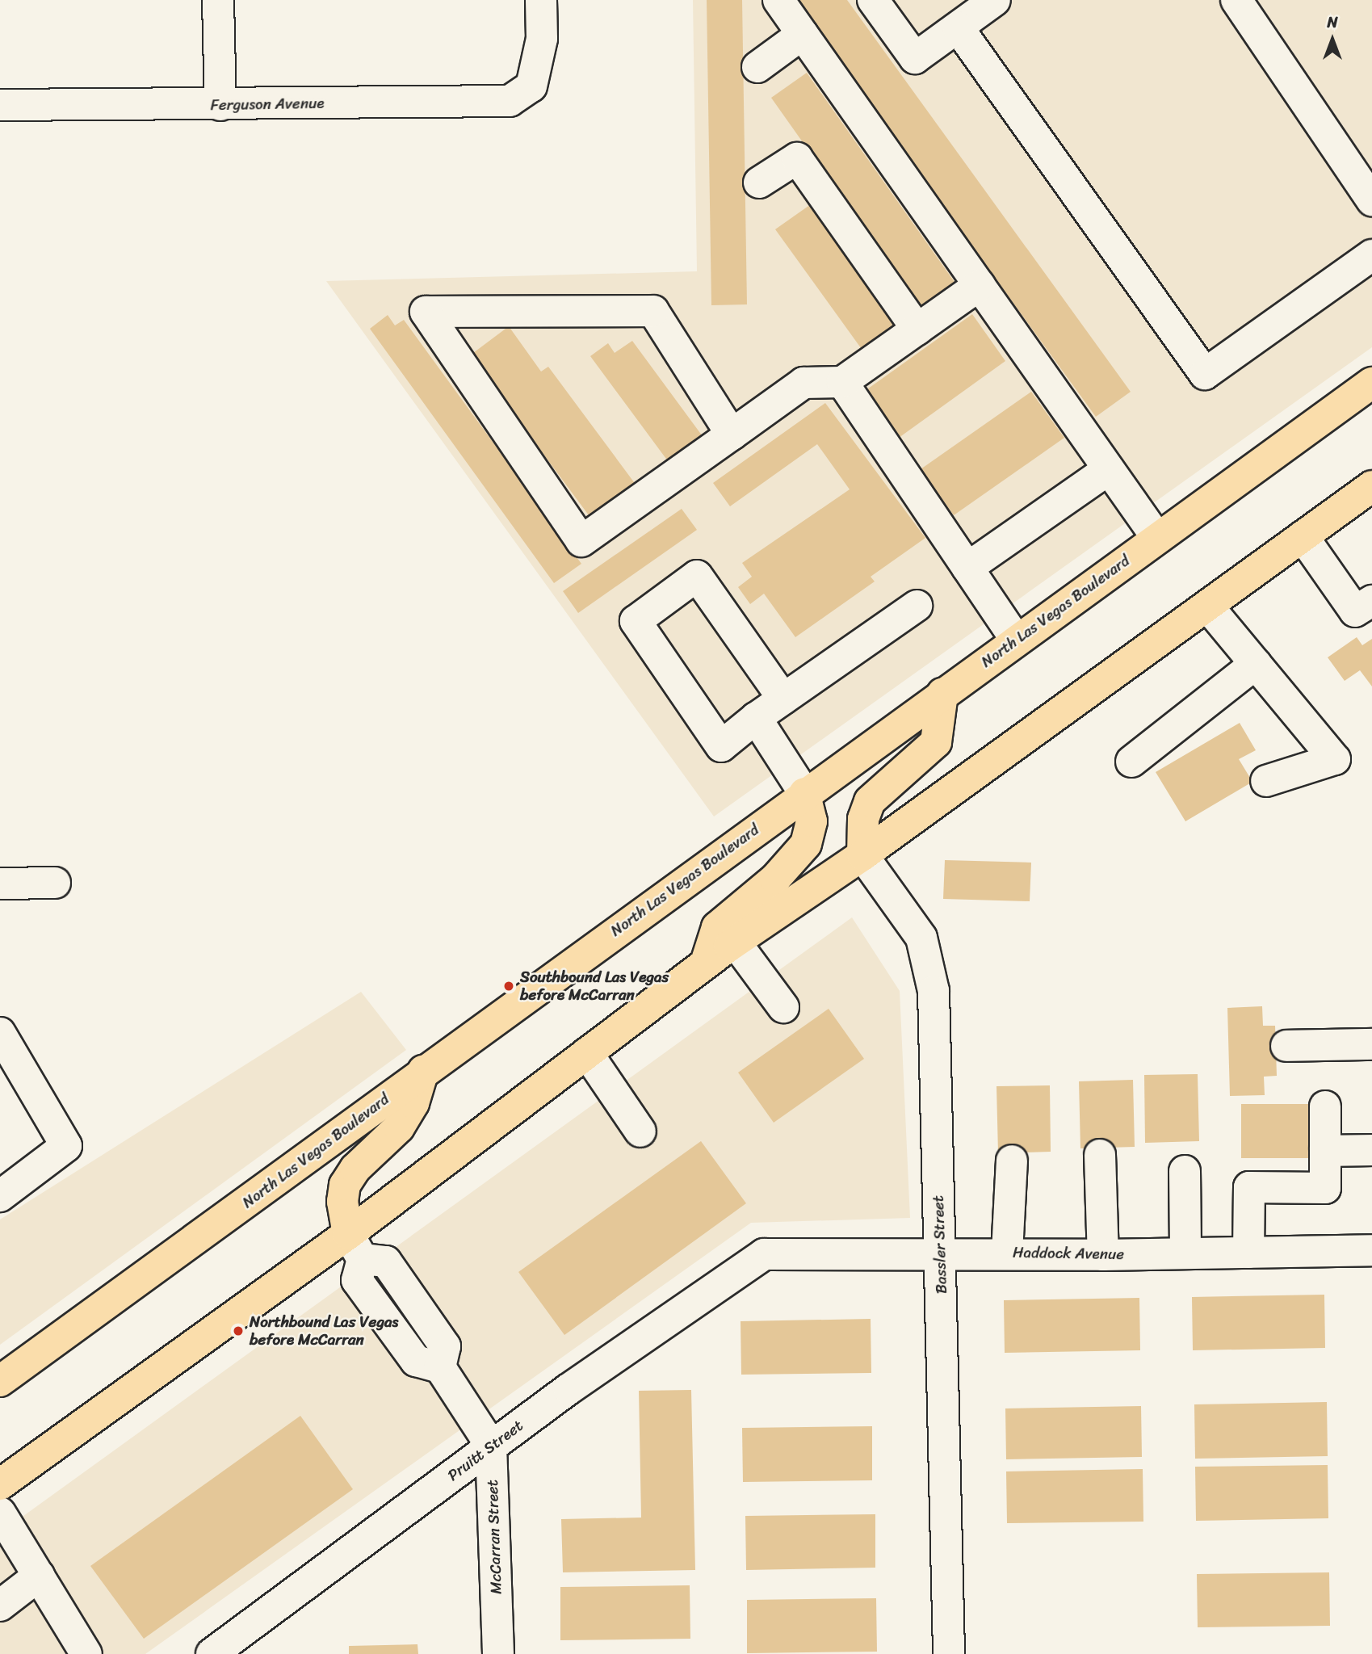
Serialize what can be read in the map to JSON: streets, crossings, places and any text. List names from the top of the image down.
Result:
{
  "streets": {
    "main road": ["North Las Vegas Boulevard"],
    "street": [
      "Ferguson Avenue",
      "Bassler Street",
      "Haddock Avenue",
      "Pruitt Street",
      "McCarran Street"
    ]
  },
  "crossings": [
    ["Bassler Street", "Haddock Avenue"],
    ["Haddock Avenue", "Pruitt Street"],
    ["Pruitt Street", "McCarran Street"]
  ],
  "places": ["Southbound Las Vegas before McCarran", "Northbound Las Vegas before McCarran"],
  "north": "top"
}
